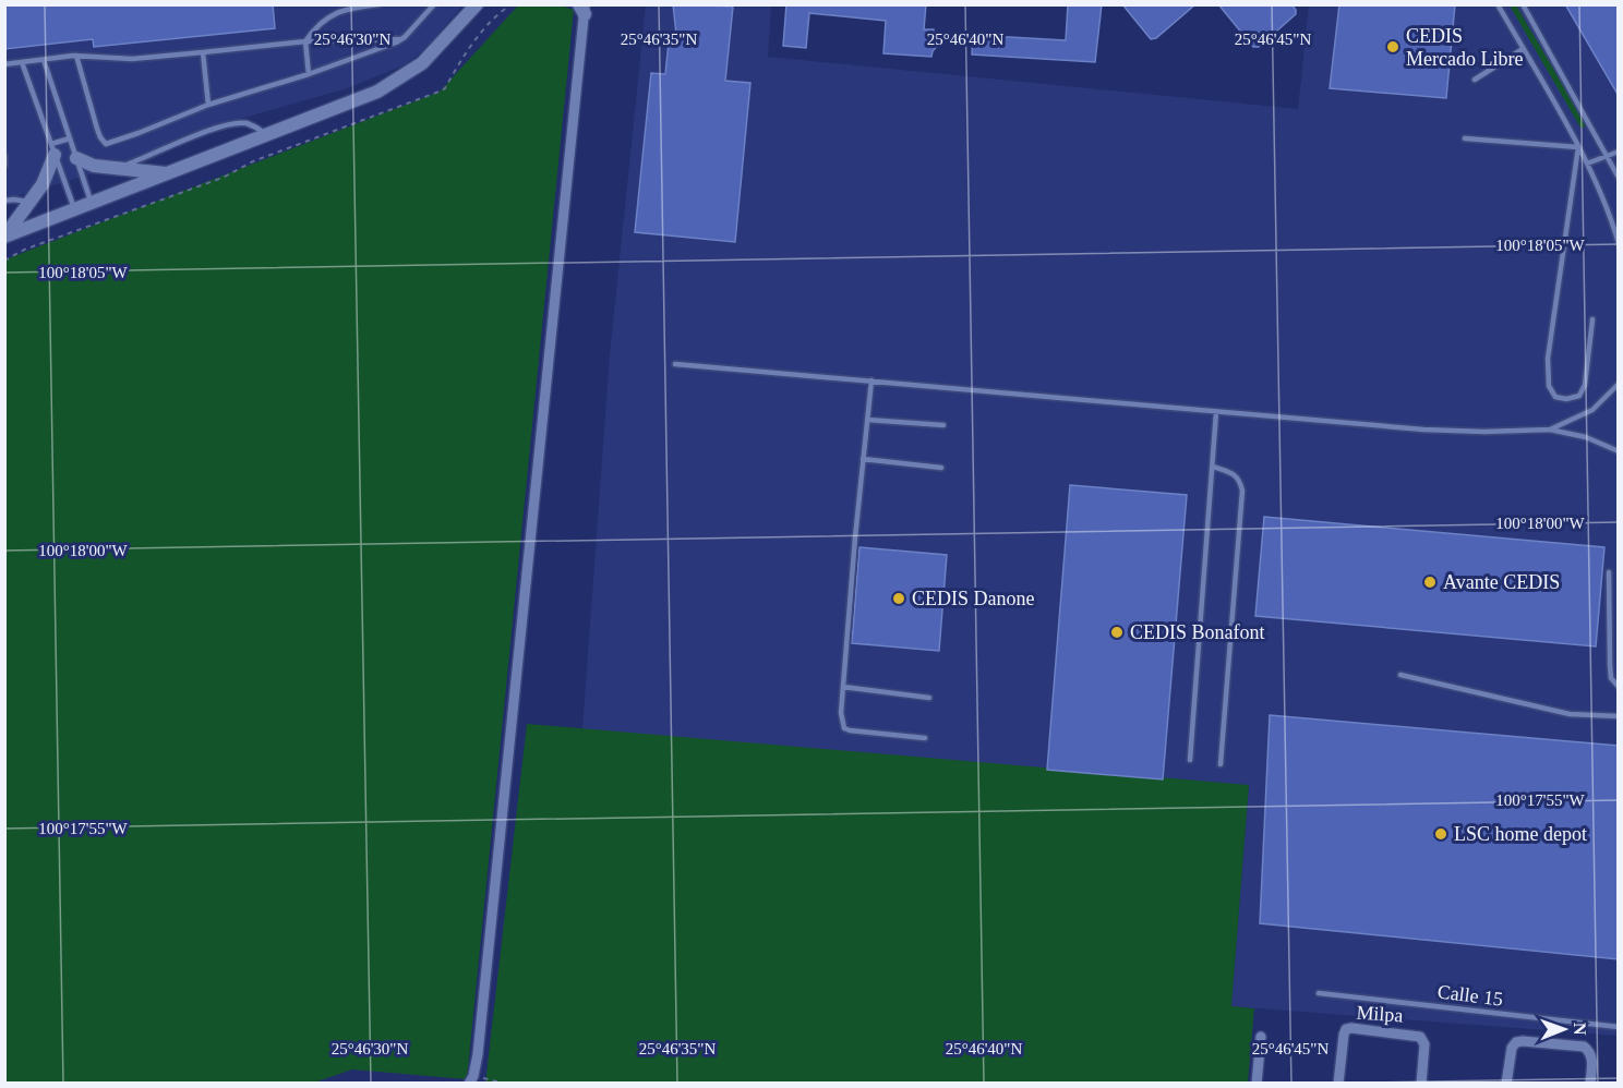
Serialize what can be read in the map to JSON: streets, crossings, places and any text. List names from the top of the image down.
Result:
{
  "streets": {
    "street": ["Milpa"],
    "lane": ["Calle 15"]
  },
  "places": [
    "CEDIS Mercado Libre",
    "Avante CEDIS",
    "CEDIS Danone",
    "CEDIS Bonafont",
    "LSC home depot"
  ],
  "north": "right",
  "coordinates": [
    "25°46'30\"N",
    "25°46'35\"N",
    "25°46'40\"N",
    "25°46'45\"N",
    "100°18'05\"W",
    "100°18'00\"W",
    "100°17'55\"W"
  ]
}
